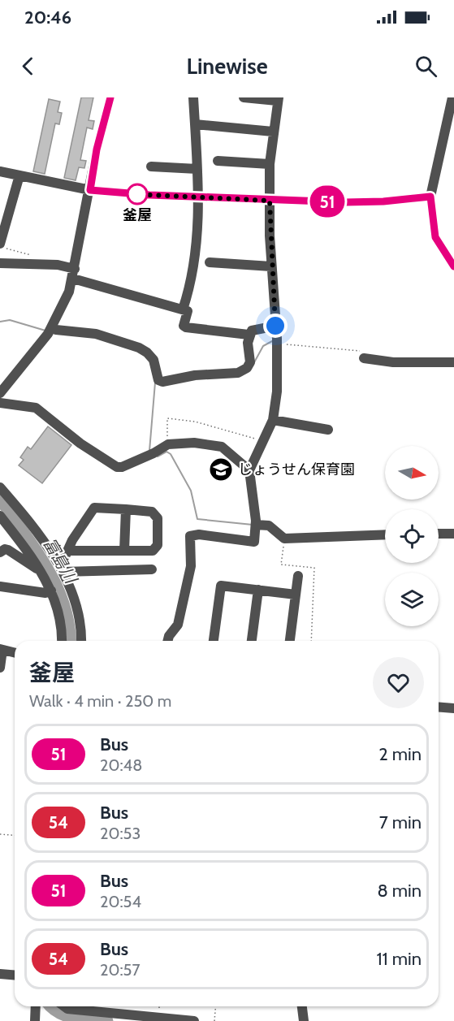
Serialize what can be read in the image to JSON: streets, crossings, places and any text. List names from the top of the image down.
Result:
{
  "water": ["富島川"],
  "places": {
    "other": ["釜屋"],
    "school or university": ["じょうせん保育園"]
  },
  "lines": ["bus line 51"],
  "north": "right",
  "page": {
    "status": "20:46",
    "header": "Linewise",
    "on_map": "51",
    "heading": ["釜屋", "Walk · 4 min · 250 m"],
    "list": [
      {
        "mark": "51",
        "name": "Bus",
        "note": "20:48",
        "value": "2 min"
      },
      {
        "mark": "54",
        "name": "Bus",
        "note": "20:53",
        "value": "7 min"
      },
      {
        "mark": "51",
        "name": "Bus",
        "note": "20:54",
        "value": "8 min"
      },
      {
        "mark": "54",
        "name": "Bus",
        "note": "20:57",
        "value": "11 min"
      }
    ]
  }
}
